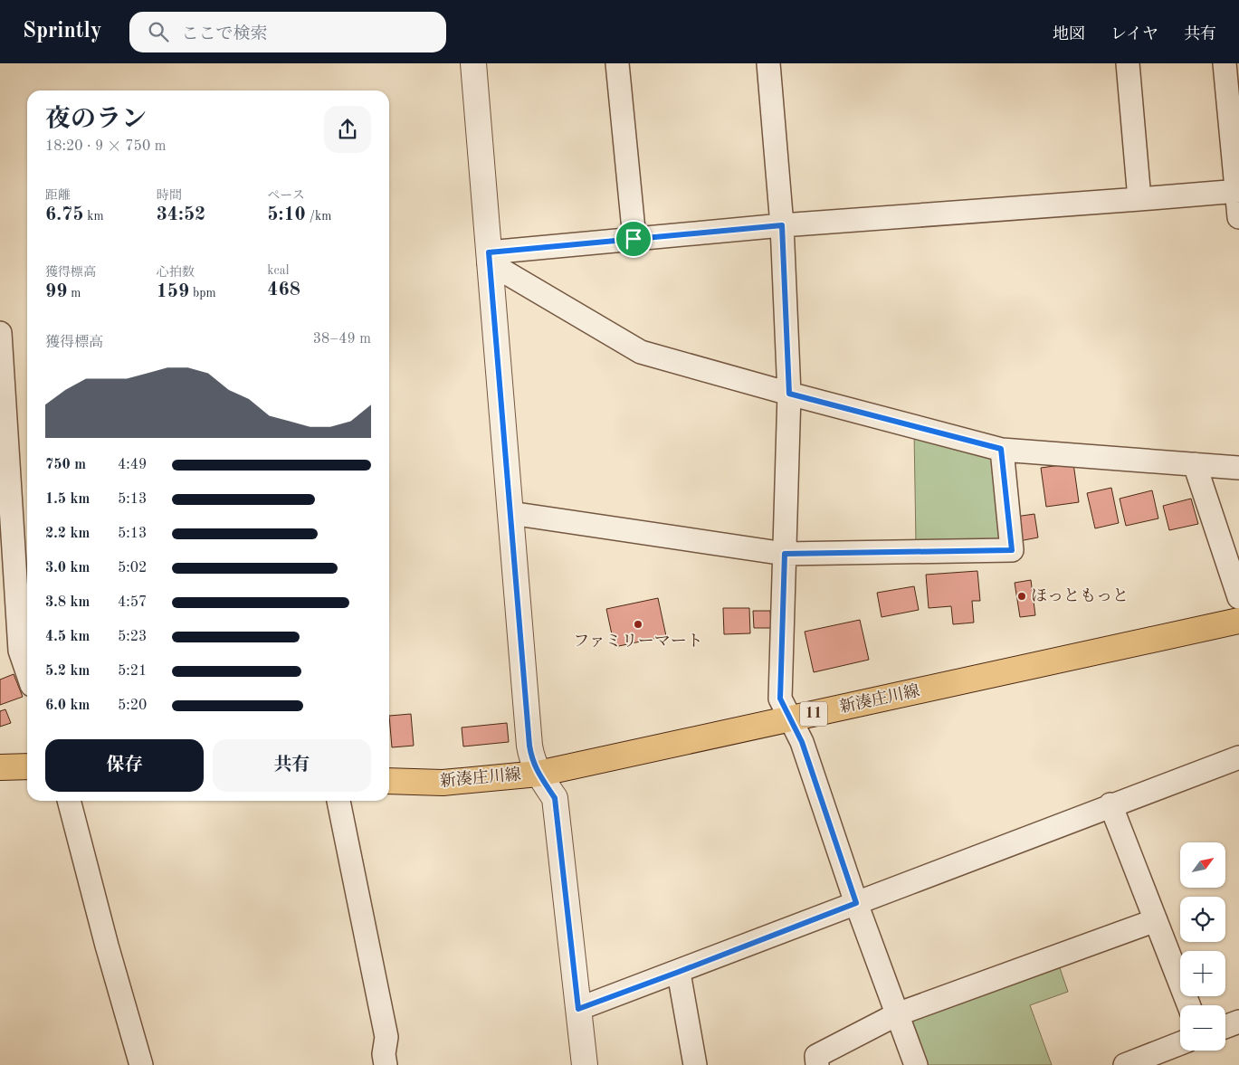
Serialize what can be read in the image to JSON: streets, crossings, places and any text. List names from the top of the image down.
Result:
{
  "streets": {
    "main road": ["新湊庄川線", "11"]
  },
  "places": ["ほっともっと", "ファミリーマート"],
  "north": "top right",
  "page": {
    "header": "Sprintly",
    "search": "ここで検索",
    "nav": ["地図", "レイヤ", "共有"],
    "heading": ["夜のラン", "18:20 · 9 × 750 m"],
    "stats": [
      ["距離", "6.75 km"],
      ["時間", "34:52"],
      ["ペース", "5:10 /km"],
      ["獲得標高", "99 m"],
      ["心拍数", "159 bpm"],
      ["kcal", "468"]
    ],
    "chart": ["獲得標高", "38–49 m"],
    "list": [
      {
        "name": "750 m",
        "note": "4:49"
      },
      {
        "name": "1.5 km",
        "note": "5:13"
      },
      {
        "name": "2.2 km",
        "note": "5:13"
      },
      {
        "name": "3.0 km",
        "note": "5:02"
      },
      {
        "name": "3.8 km",
        "note": "4:57"
      },
      {
        "name": "4.5 km",
        "note": "5:23"
      },
      {
        "name": "5.2 km",
        "note": "5:21"
      },
      {
        "name": "6.0 km",
        "note": "5:20"
      }
    ],
    "buttons": ["保存", "共有"],
    "map_buttons": ["+", "−"]
  }
}
